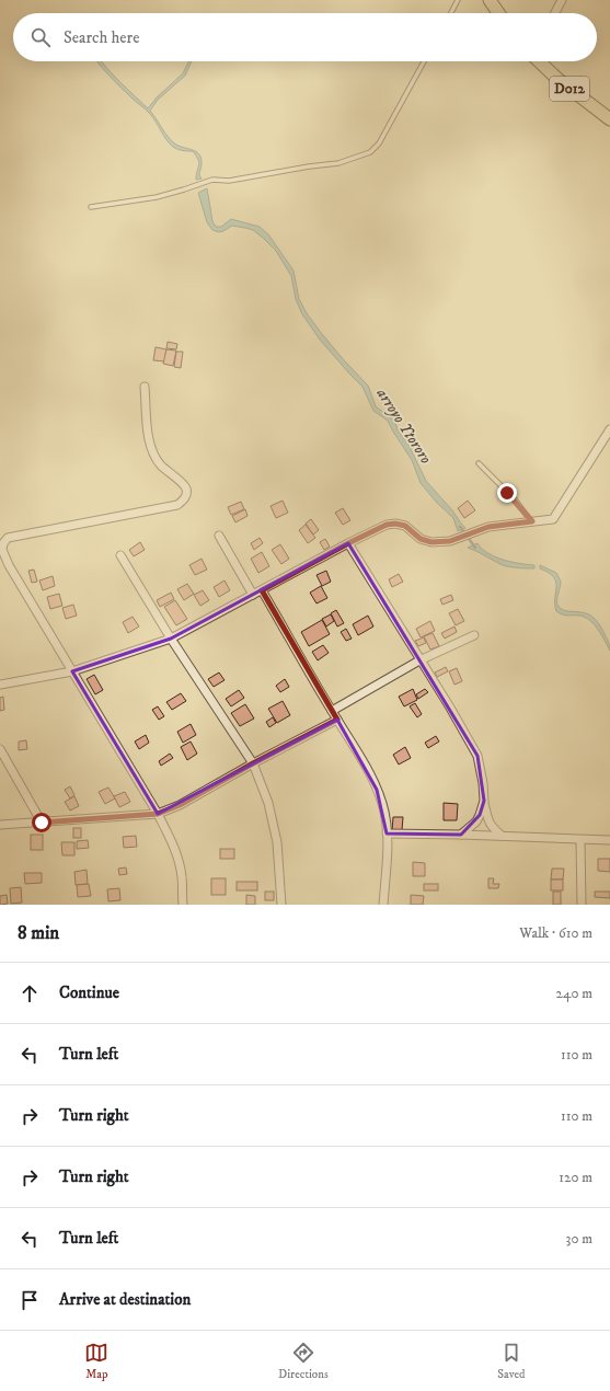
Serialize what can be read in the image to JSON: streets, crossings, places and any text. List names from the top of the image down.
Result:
{
  "streets": {
    "main road": ["D012"]
  },
  "water": ["arroyo Ytororo"],
  "page": {
    "search": "Search here",
    "heading": ["8 min", "Walk · 610 m"],
    "list": [
      ["Continue", "240 m"],
      ["Turn left", "110 m"],
      ["Turn right", "110 m"],
      ["Turn right", "120 m"],
      ["Turn left", "30 m"],
      "Arrive at destination"
    ],
    "nav": ["Map", "Directions", "Saved"]
  }
}
